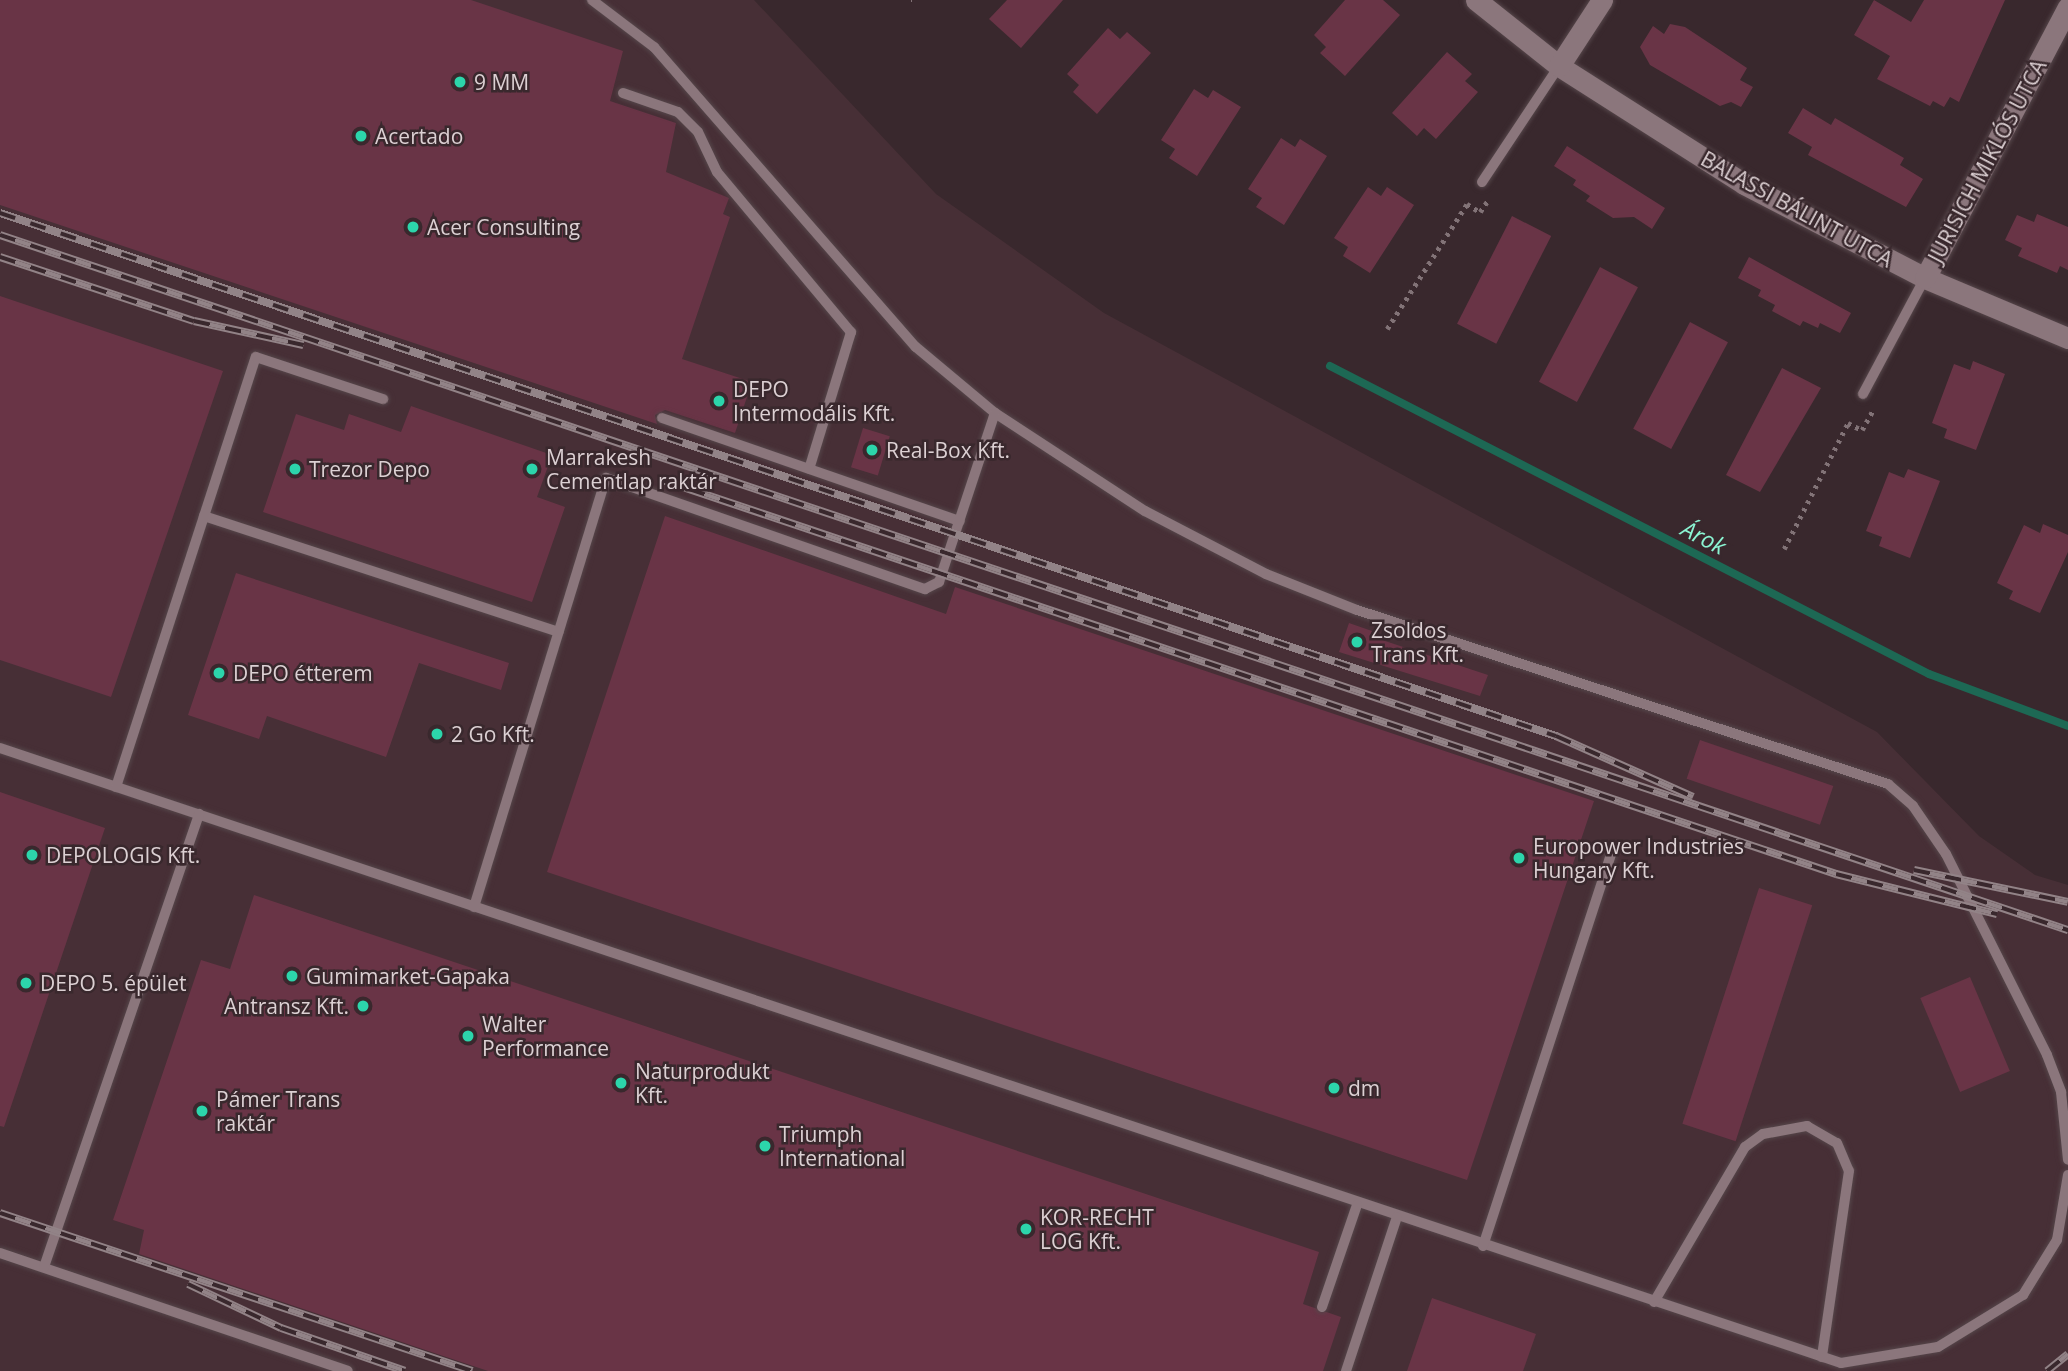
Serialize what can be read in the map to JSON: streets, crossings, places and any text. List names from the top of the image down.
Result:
{
  "streets": {
    "street": ["JURISICH MIKLÓS UTCA", "BALASSI BÁLINT UTCA"]
  },
  "crossings": [
    ["JURISICH MIKLÓS UTCA", "BALASSI BÁLINT UTCA"]
  ],
  "water": ["Árok"],
  "places": [
    "9 MM",
    "Acertado",
    "Acer Consulting",
    "DEPO Intermodális Kft.",
    "Real-Box Kft.",
    "Trezor Depo",
    "Marrakesh Cementlap raktár",
    "Zsoldos Trans Kft.",
    "DEPO étterem",
    "2 Go Kft.",
    "DEPOLOGIS Kft.",
    "Europower Industries Hungary Kft.",
    "Gumimarket-Gapaka",
    "DEPO 5. épület",
    "Antransz Kft.",
    "Walter Performance",
    "Naturprodukt Kft.",
    "dm",
    "Pámer Trans raktár",
    "Triumph International",
    "KOR-RECHT LOG Kft."
  ]
}
